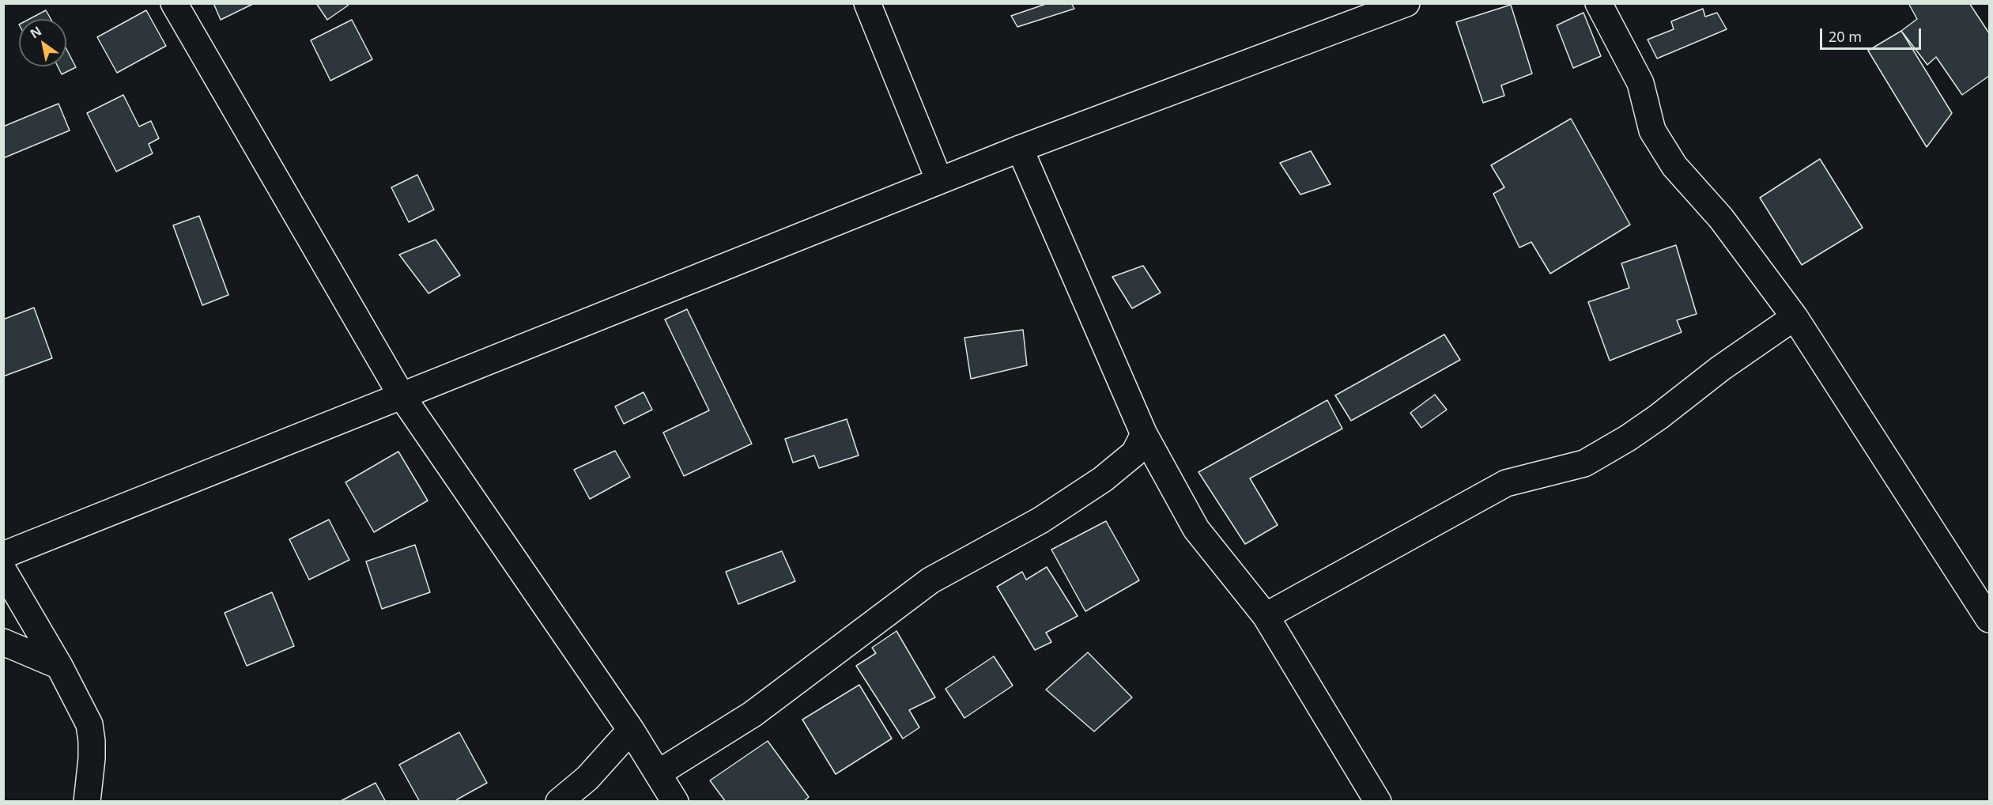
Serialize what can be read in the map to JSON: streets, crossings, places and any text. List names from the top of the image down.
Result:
{
  "scale_bar": "20 m",
  "north": "top left"
}
